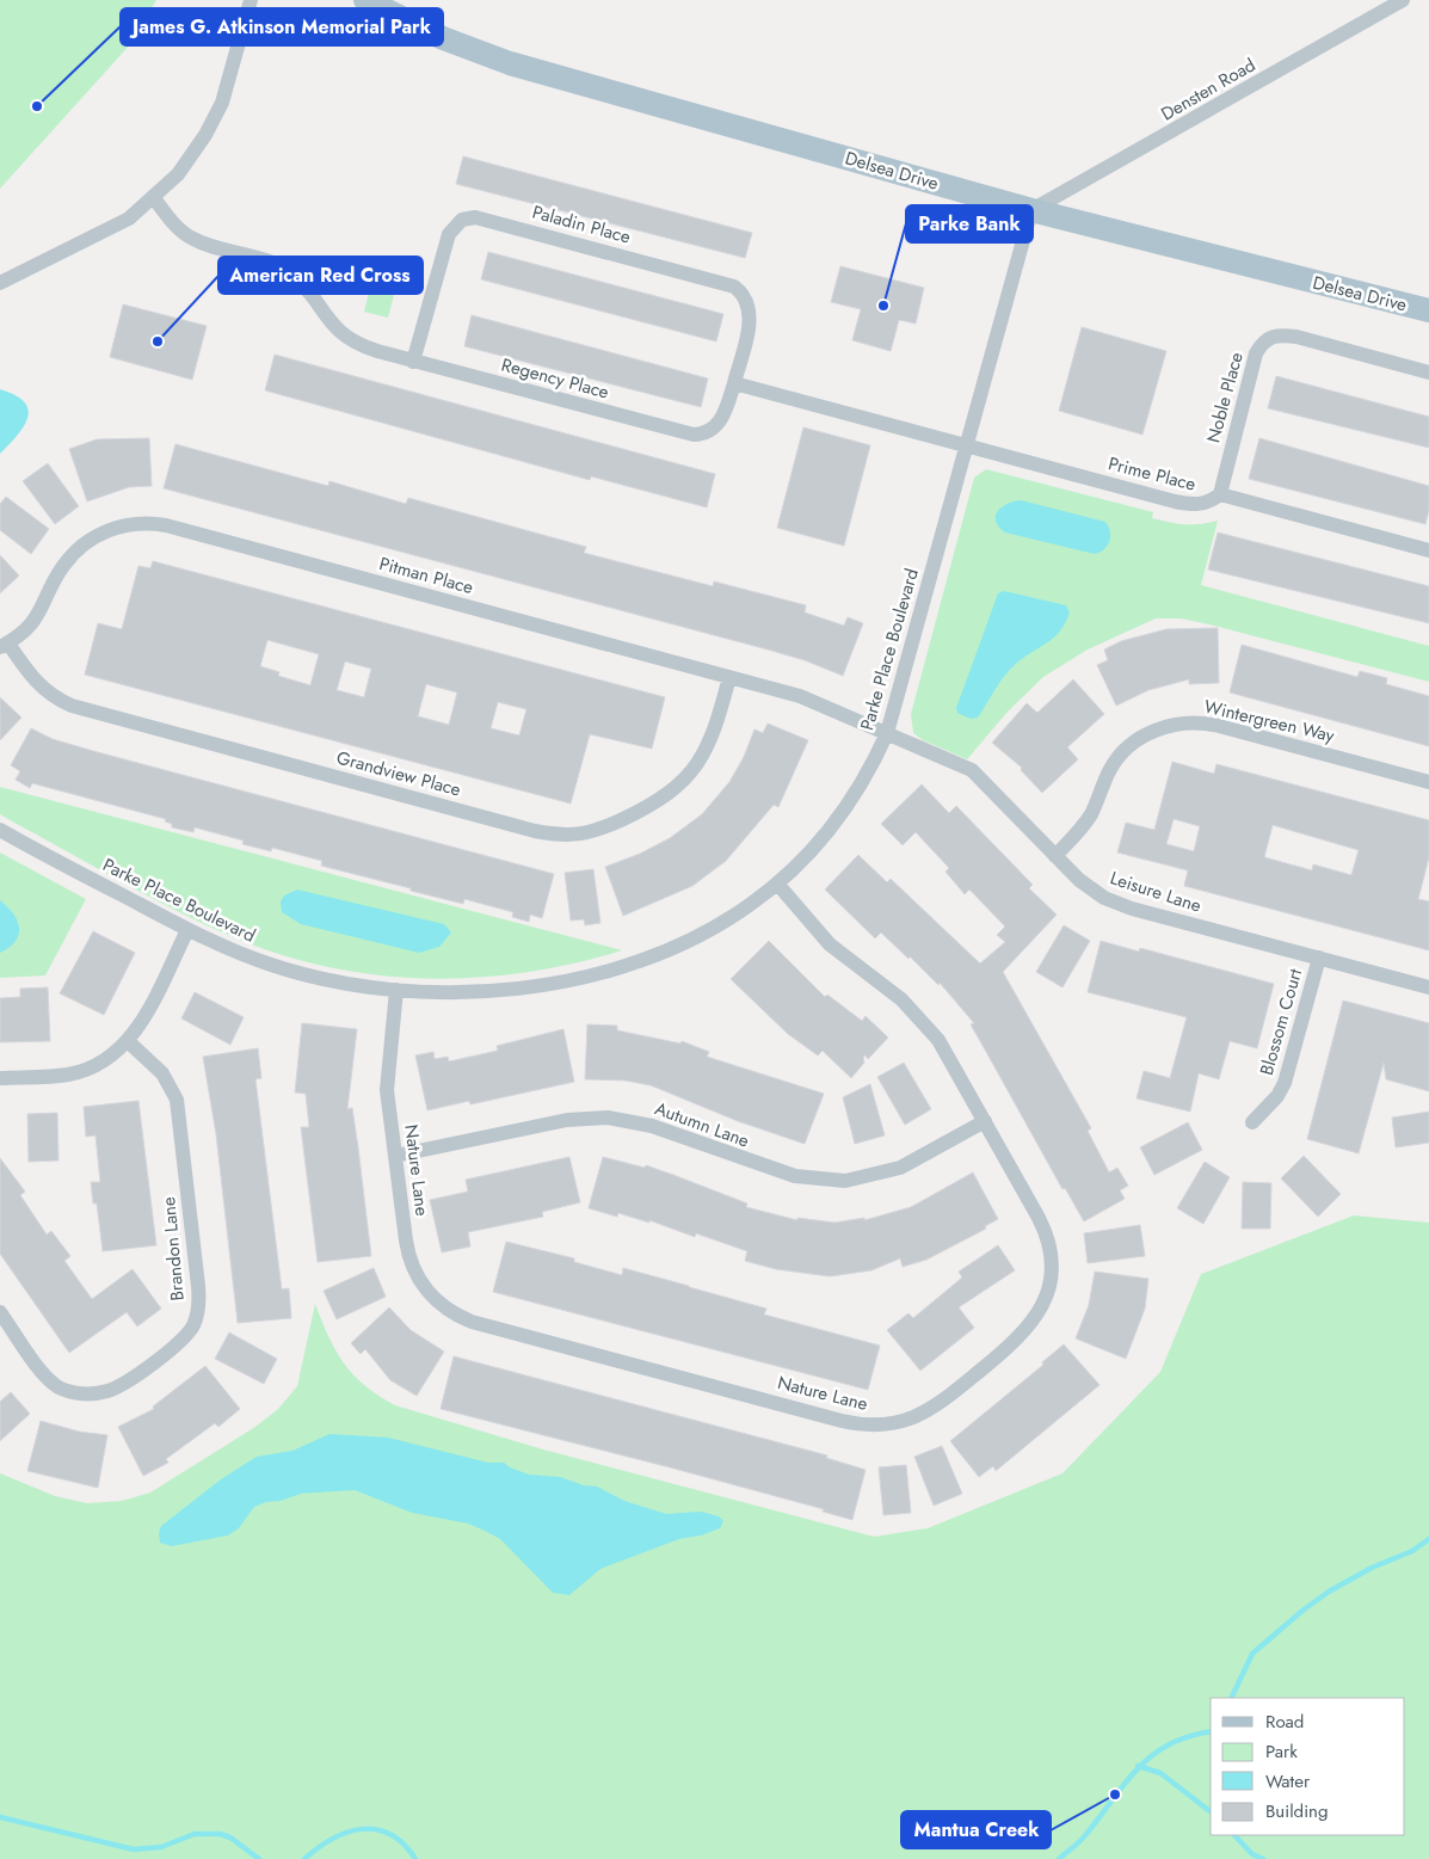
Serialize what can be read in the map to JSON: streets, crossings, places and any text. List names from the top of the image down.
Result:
{
  "streets": {
    "main road": ["Delsea Drive"],
    "street": [
      "Densten Road",
      "Paladin Place",
      "Regency Place",
      "Noble Place",
      "Prime Place",
      "Pitman Place",
      "Parke Place Boulevard",
      "Wintergreen Way",
      "Grandview Place",
      "Leisure Lane",
      "Blossom Court",
      "Autumn Lane",
      "Nature Lane",
      "Brandon Lane"
    ]
  },
  "crossings": [
    ["Densten Road", "Delsea Drive"],
    ["Densten Road", "Parke Place Boulevard"],
    ["Delsea Drive", "Parke Place Boulevard"],
    ["Paladin Place", "Regency Place"],
    ["Noble Place", "Prime Place"],
    ["Prime Place", "Parke Place Boulevard"],
    ["Pitman Place", "Parke Place Boulevard"],
    ["Pitman Place", "Grandview Place"],
    ["Pitman Place", "Leisure Lane"],
    ["Parke Place Boulevard", "Leisure Lane"],
    ["Parke Place Boulevard", "Nature Lane"],
    ["Wintergreen Way", "Leisure Lane"],
    ["Leisure Lane", "Blossom Court"],
    ["Autumn Lane", "Nature Lane"]
  ],
  "places": [
    "James G. Atkinson Memorial Park",
    "Parke Bank",
    "American Red Cross",
    "Mantua Creek"
  ],
  "legend": [
    "Road",
    "Park",
    "Water",
    "Building"
  ]
}
